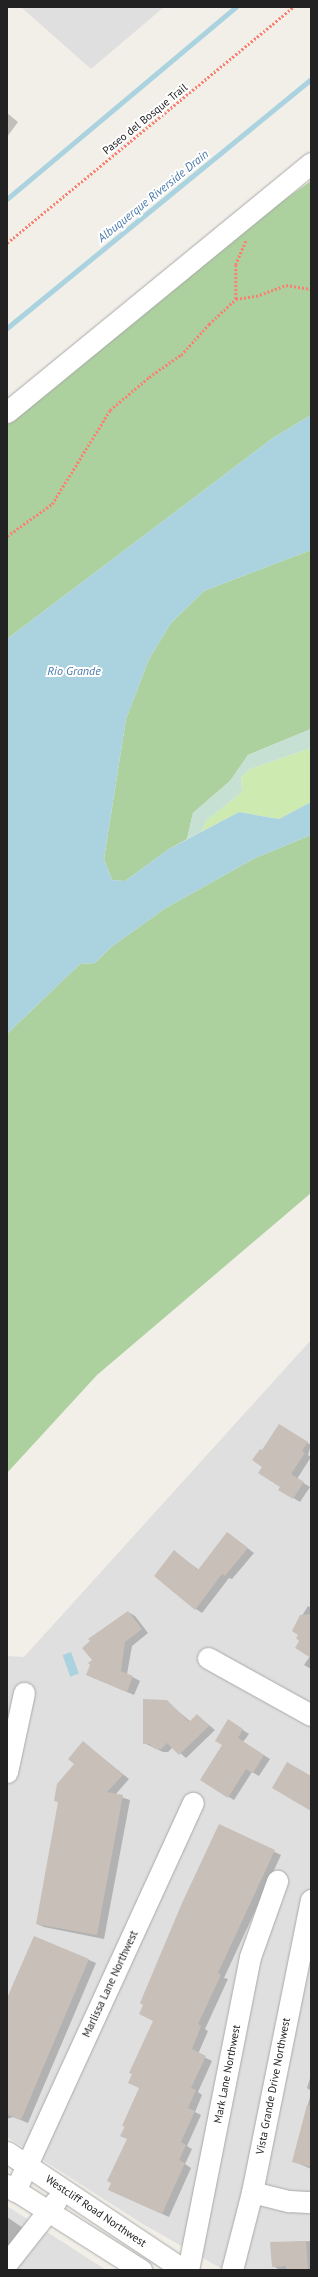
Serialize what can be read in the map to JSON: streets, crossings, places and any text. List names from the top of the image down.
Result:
{
  "streets": {
    "street": [
      "Marlissa Lane Northwest",
      "Mark Lane Northwest",
      "Vista Grande Drive Northwest",
      "Westcliff Road Northwest"
    ],
    "path": ["Paseo del Bosque Trail"]
  },
  "crossings": [
    ["Marlissa Lane Northwest", "Westcliff Road Northwest"]
  ],
  "water": ["Albuquerque Riverside Drain", "Rio Grande"]
}
